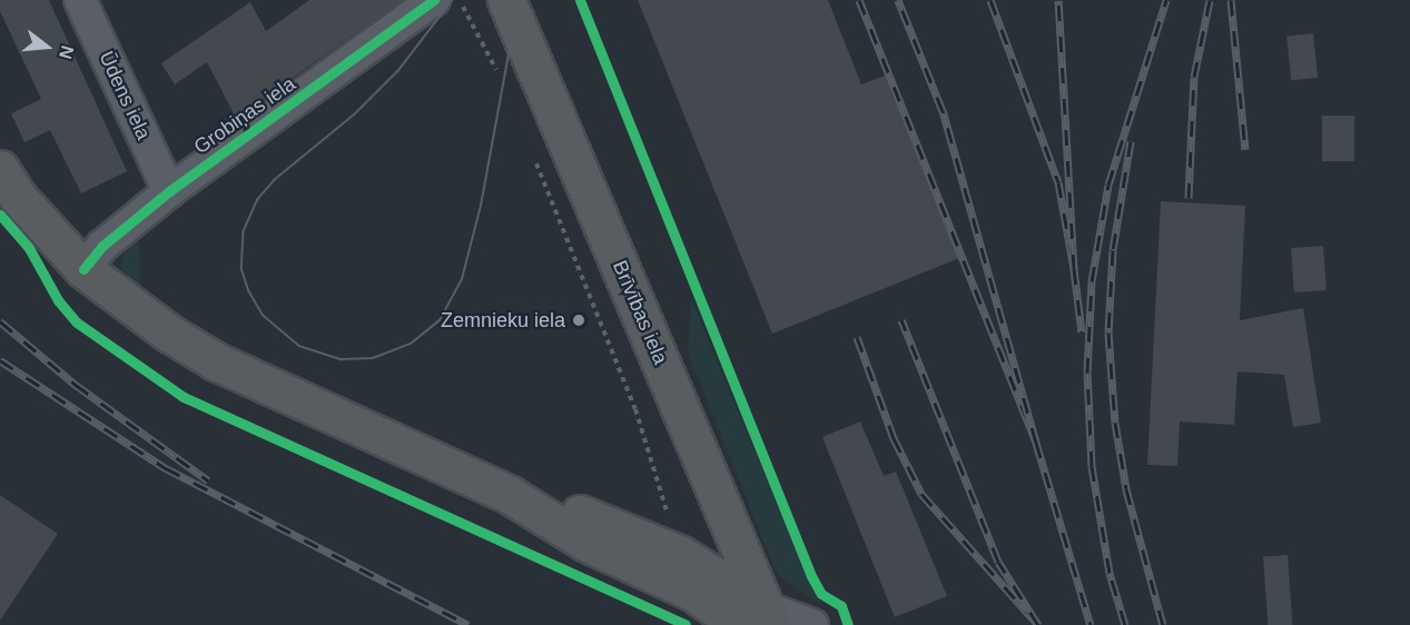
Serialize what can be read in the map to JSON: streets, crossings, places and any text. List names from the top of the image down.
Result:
{
  "streets": {
    "highway": ["Brīvības iela"],
    "street": ["Ūdens iela", "Grobiņas iela"]
  },
  "crossings": [
    ["Ūdens iela", "Grobiņas iela"]
  ],
  "places": ["Zemnieku iela"],
  "north": "right"
}
